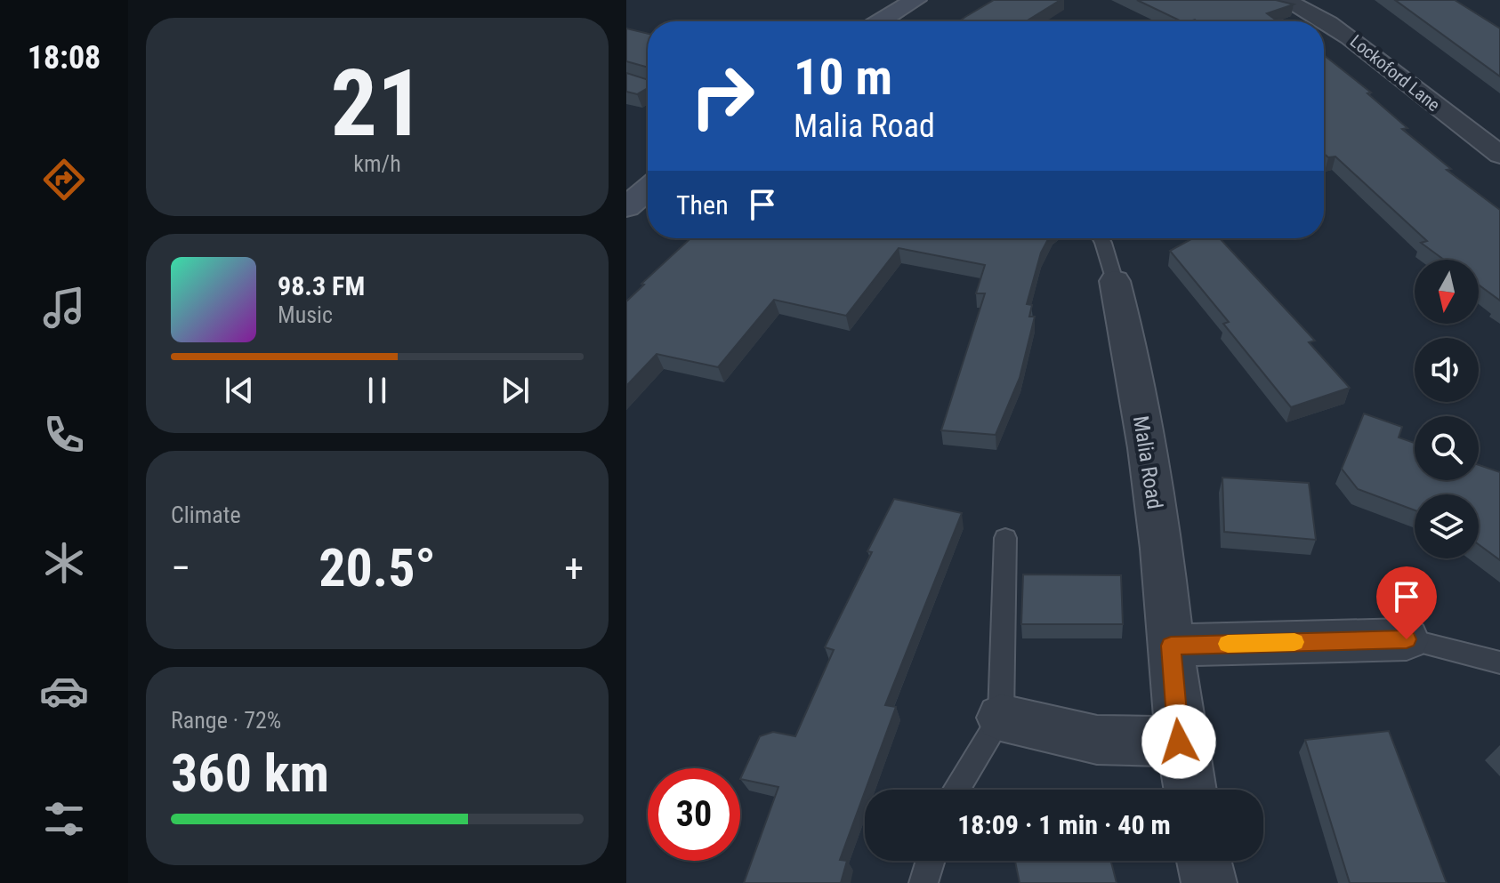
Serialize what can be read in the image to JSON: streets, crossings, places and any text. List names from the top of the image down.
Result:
{
  "streets": {
    "street": ["Lockoford Lane", "Malia Road"]
  },
  "north": "bottom",
  "page": {
    "tabs": "18:08",
    "tile": [
      ["21", "km/h"],
      "Climate",
      ["Range · 72%", "360 km"]
    ],
    "turn": ["10 m", "Malia Road"],
    "then": "Then",
    "song": ["98.3 FM", "Music"],
    "heat": ["−", "20.5°", "+"],
    "limit": "30",
    "trip": "18:09 · 1 min · 40 m"
  }
}
